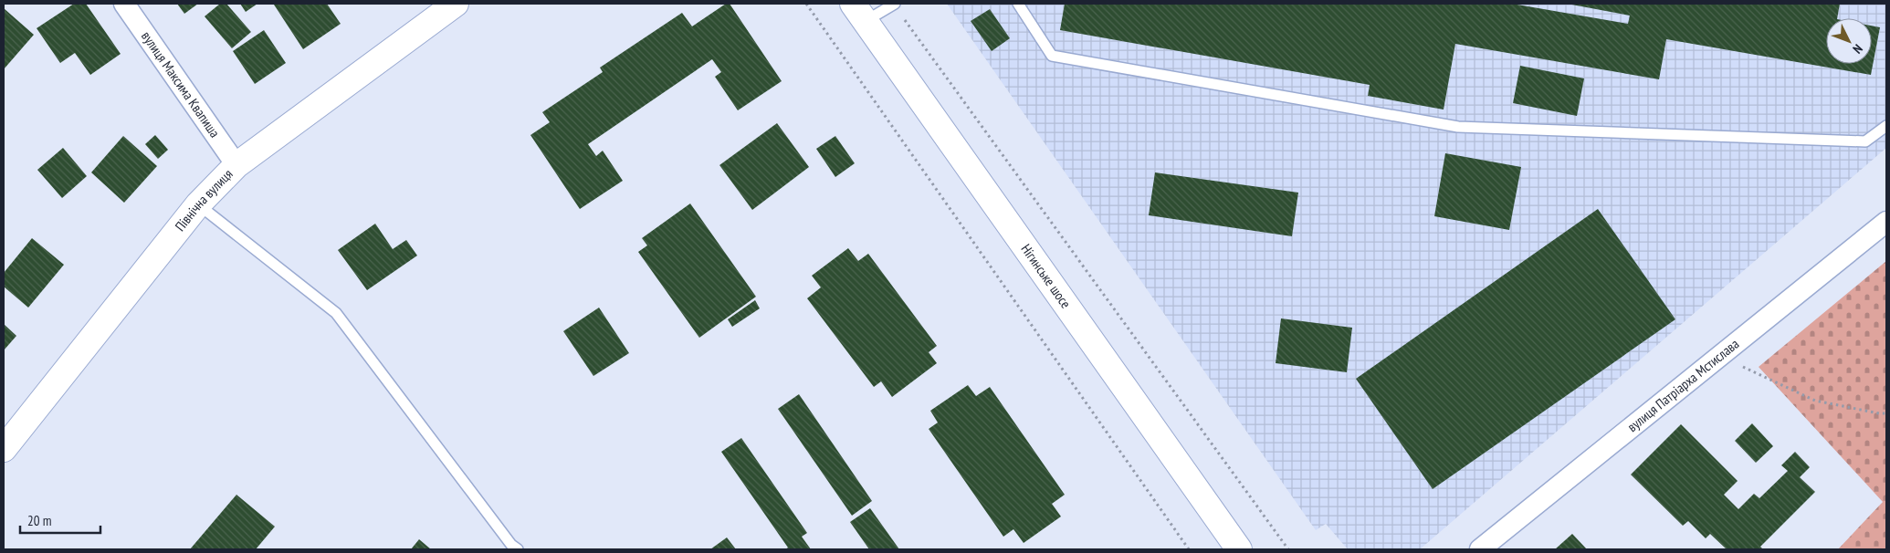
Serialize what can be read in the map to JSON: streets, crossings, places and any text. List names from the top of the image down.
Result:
{
  "streets": {
    "main road": ["Північна вулиця", "Нігинське шосе"],
    "street": ["вулиця Максима Квапиша", "вулиця Патріарха Мстислава"]
  },
  "crossings": [
    ["вулиця Максима Квапиша", "Північна вулиця"]
  ],
  "scale_bar": "20 m",
  "north": "bottom right"
}
